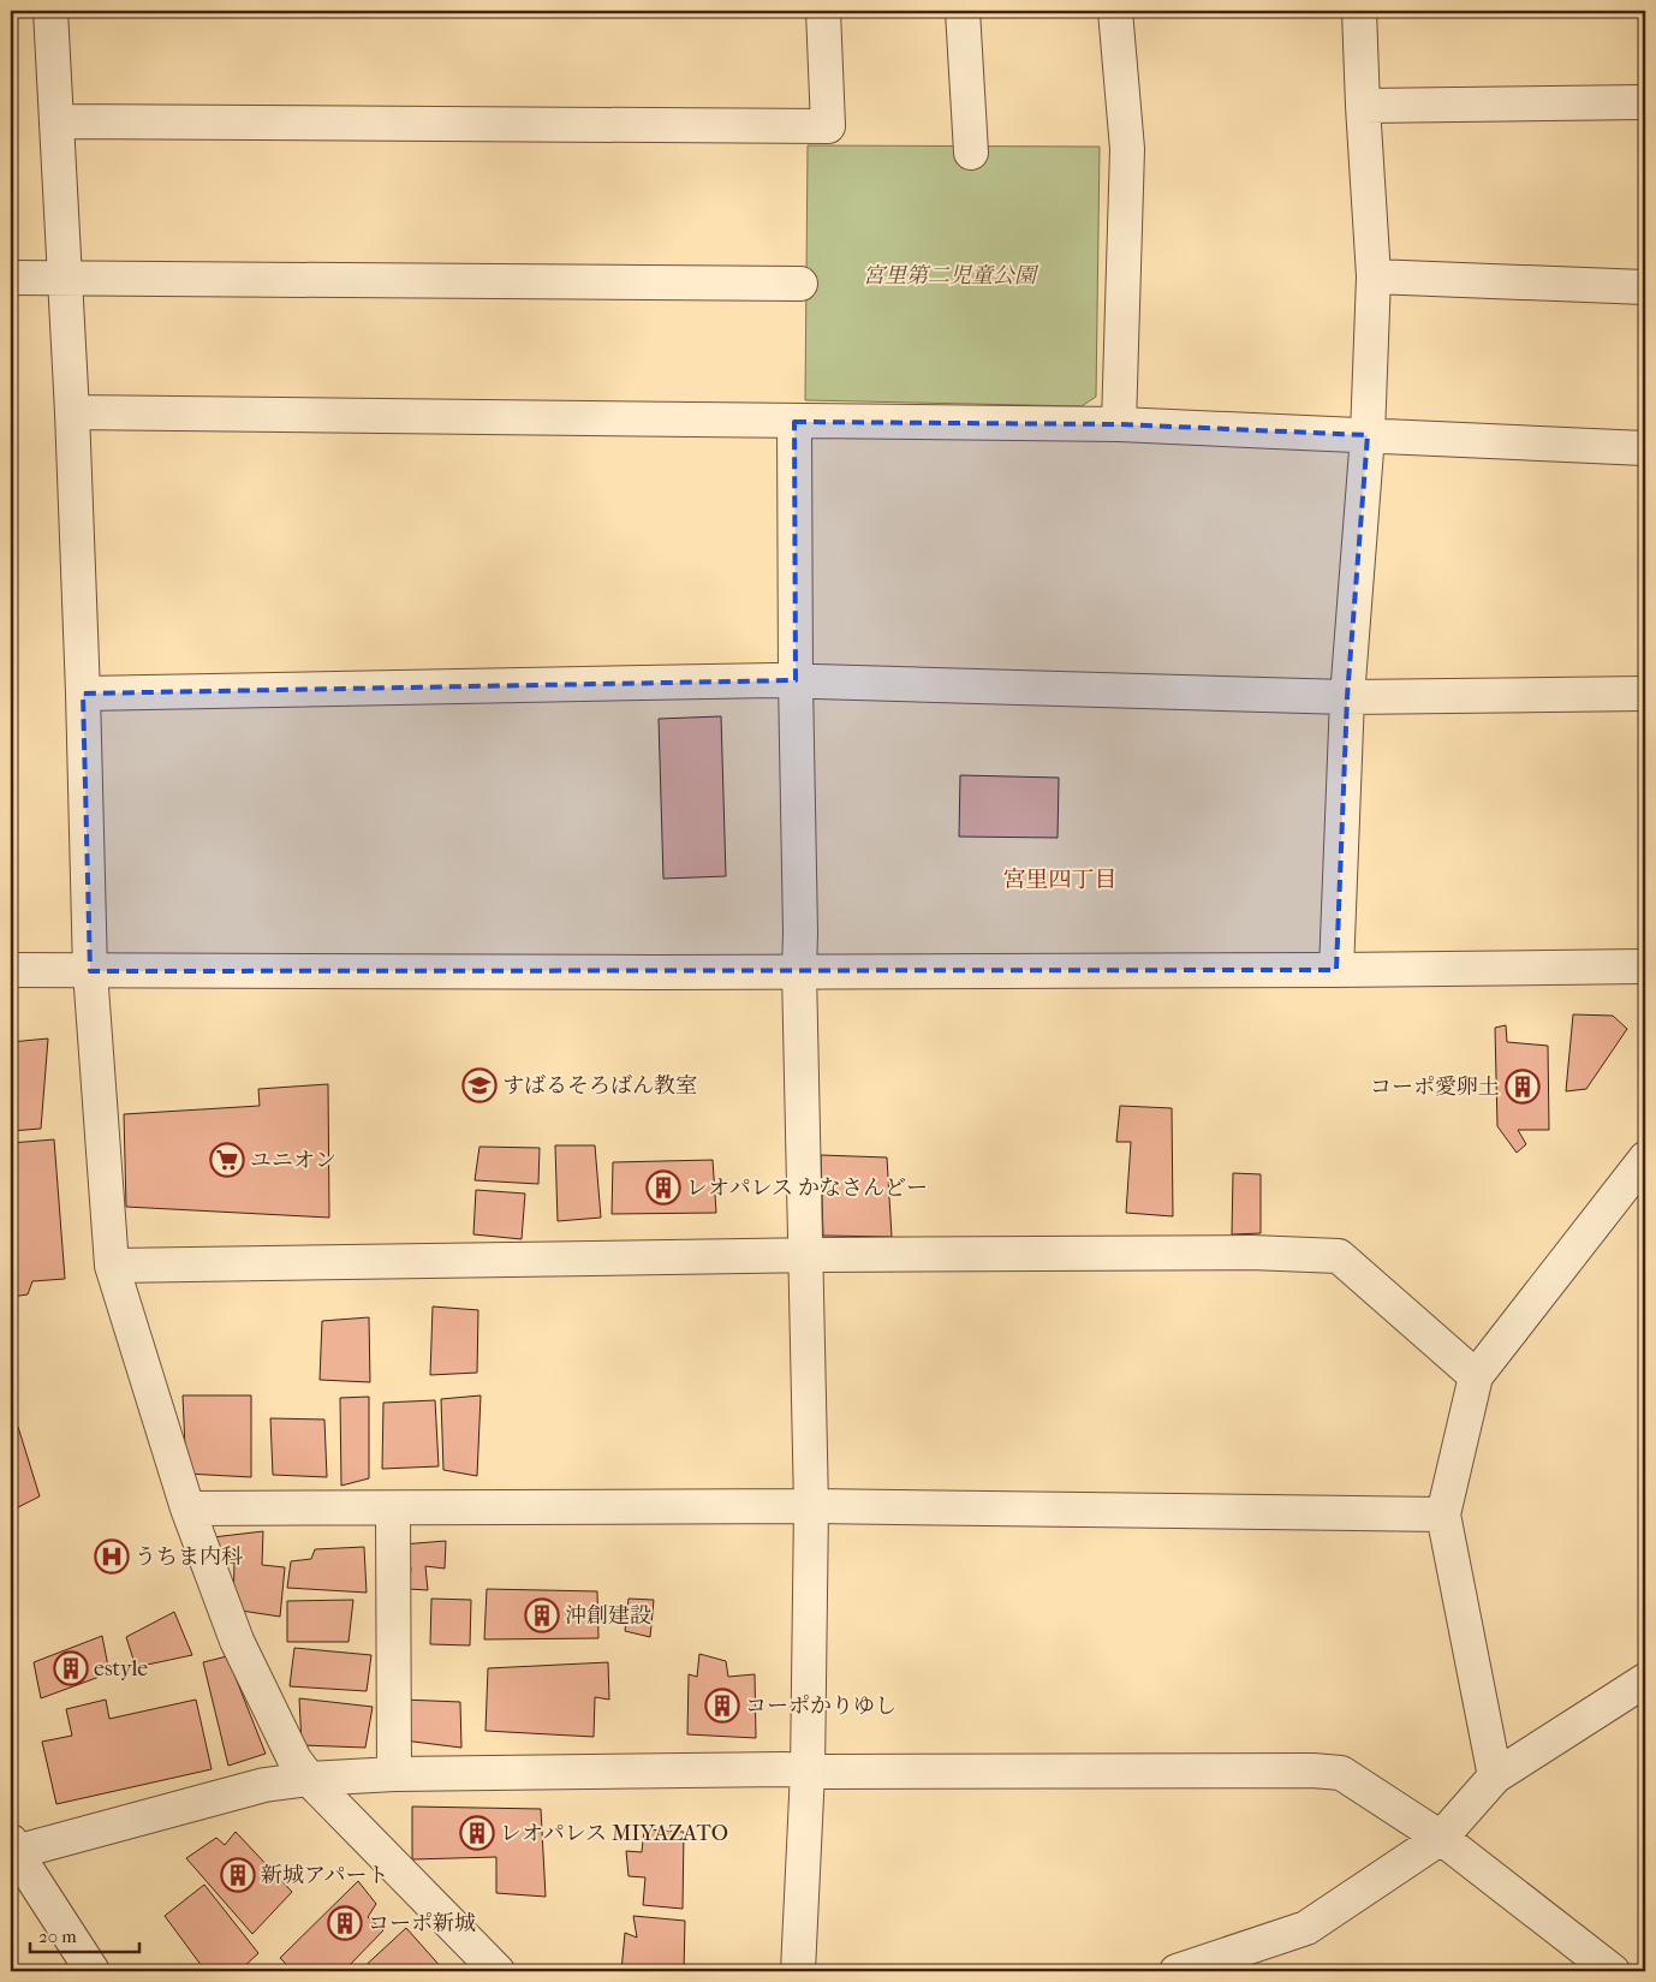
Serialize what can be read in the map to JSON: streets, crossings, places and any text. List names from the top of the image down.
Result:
{
  "districts": ["宮里四丁目"],
  "parks": ["宮里第二児童公園"],
  "places": {
    "school or university": ["すばるそろばん教室"],
    "building": [
      "コーポ愛卵土",
      "レオパレス かなさんどー",
      "沖創建設",
      "estyle",
      "コーポかりゆし",
      "レオパレス MIYAZATO",
      "新城アパート",
      "コーポ新城"
    ],
    "supermarket": ["ユニオン"],
    "hospital": ["うちま内科"]
  },
  "scale_bar": "20 m"
}
